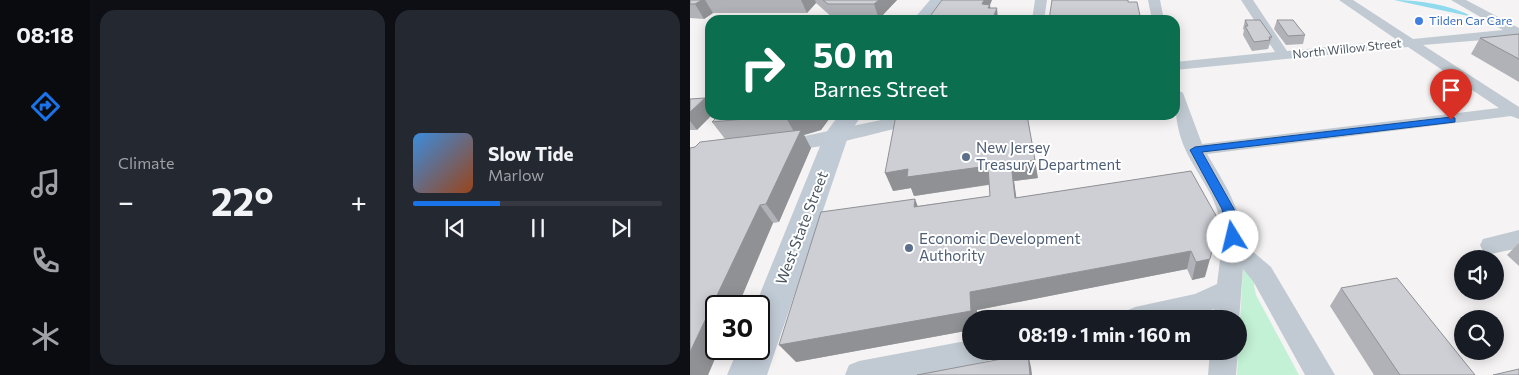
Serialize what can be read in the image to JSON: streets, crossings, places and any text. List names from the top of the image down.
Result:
{
  "streets": {
    "street": ["North Willow Street", "West State Street"]
  },
  "places": ["Tilden Car Care", "New Jersey Treasury Department", "Economic Development Authority"],
  "page": {
    "tabs": "08:18",
    "tile": "Climate",
    "turn": ["50 m", "Barnes Street"],
    "song": ["Slow Tide", "Marlow"],
    "heat": ["−", "22°", "+"],
    "limit": "30",
    "trip": "08:19 · 1 min · 160 m"
  }
}
